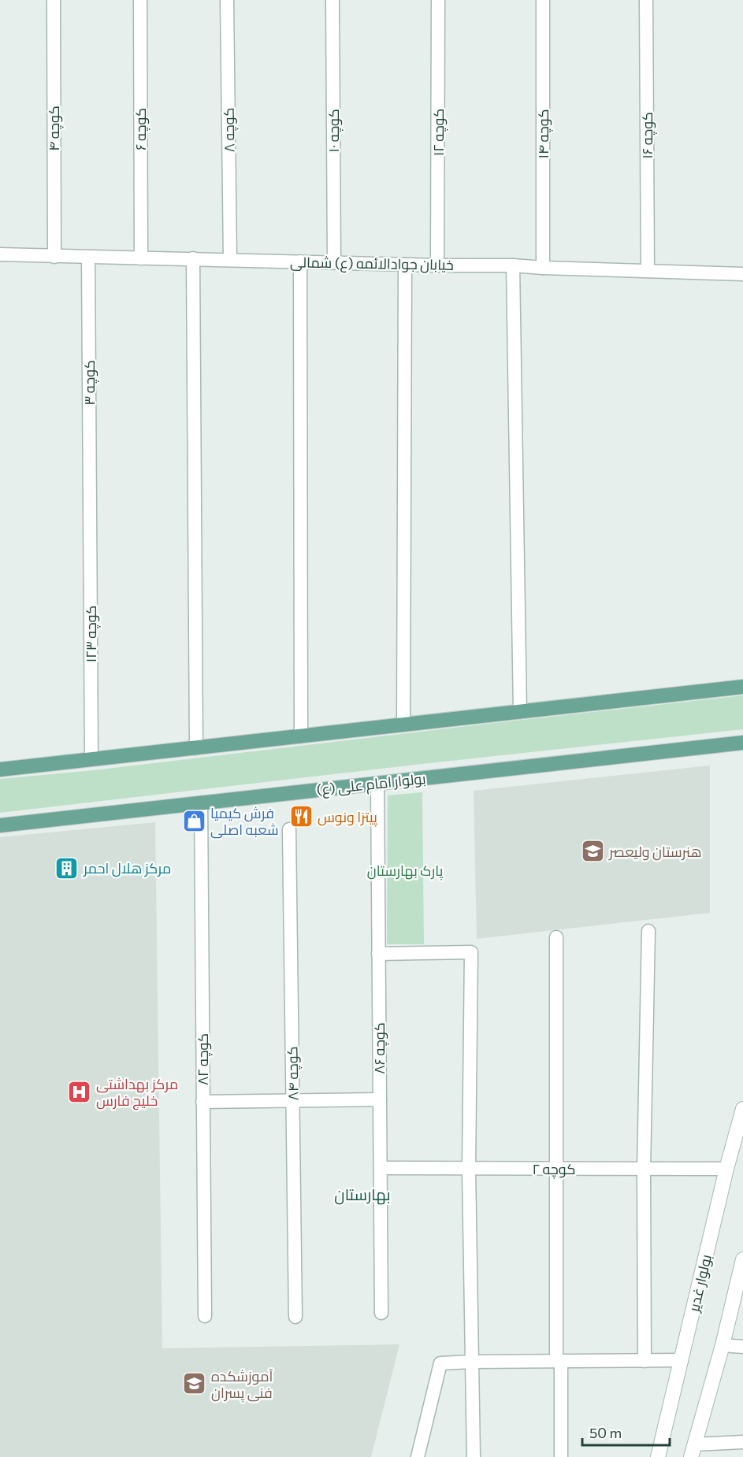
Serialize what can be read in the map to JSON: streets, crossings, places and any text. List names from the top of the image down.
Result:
{
  "streets": {
    "main road": ["بولوار امام علی (ع)"],
    "street": [
      "کوچه ۴",
      "کوچه ۶",
      "کوچه ۸",
      "کوچه ۱۰",
      "کوچه ۱۲",
      "کوچه ۱۴",
      "کوچه ۱۶",
      "خیابان جوادالائمه (ع) شمالی",
      "کوچه ۳",
      "کوچه ۱۲۳",
      "کوچه ۸۶",
      "کوچه ۸۲",
      "کوچه ۸۴",
      "کوچه ۲",
      "بولوار غدیر"
    ]
  },
  "crossings": [
    ["کوچه ۴", "خیابان جوادالائمه (ع) شمالی"],
    ["کوچه ۶", "خیابان جوادالائمه (ع) شمالی"],
    ["کوچه ۸", "خیابان جوادالائمه (ع) شمالی"],
    ["کوچه ۱۰", "خیابان جوادالائمه (ع) شمالی"],
    ["کوچه ۱۲", "خیابان جوادالائمه (ع) شمالی"],
    ["کوچه ۱۴", "خیابان جوادالائمه (ع) شمالی"],
    ["کوچه ۱۶", "خیابان جوادالائمه (ع) شمالی"],
    ["خیابان جوادالائمه (ع) شمالی", "کوچه ۳"],
    ["کوچه ۳", "کوچه ۱۲۳"],
    ["بولوار امام علی (ع)", "کوچه ۸۶"],
    ["بولوار امام علی (ع)", "کوچه ۸۲"],
    ["کوچه ۸۶", "کوچه ۲"],
    ["کوچه ۲", "بولوار غدیر"]
  ],
  "districts": ["بهارستان"],
  "parks": ["پارک بهارستان"],
  "places": {
    "restaurant": ["پیتزا ونوس"],
    "shop": ["فرش کیمیا شعبه اصلی"],
    "school or university": ["هنرستان ولیعصر", "آموزشکده فنی پسران"],
    "building": ["مرکز هلال احمر"],
    "hospital": ["مرکز بهداشتی خلیج فارس"]
  },
  "scale_bar": "50 m"
}
